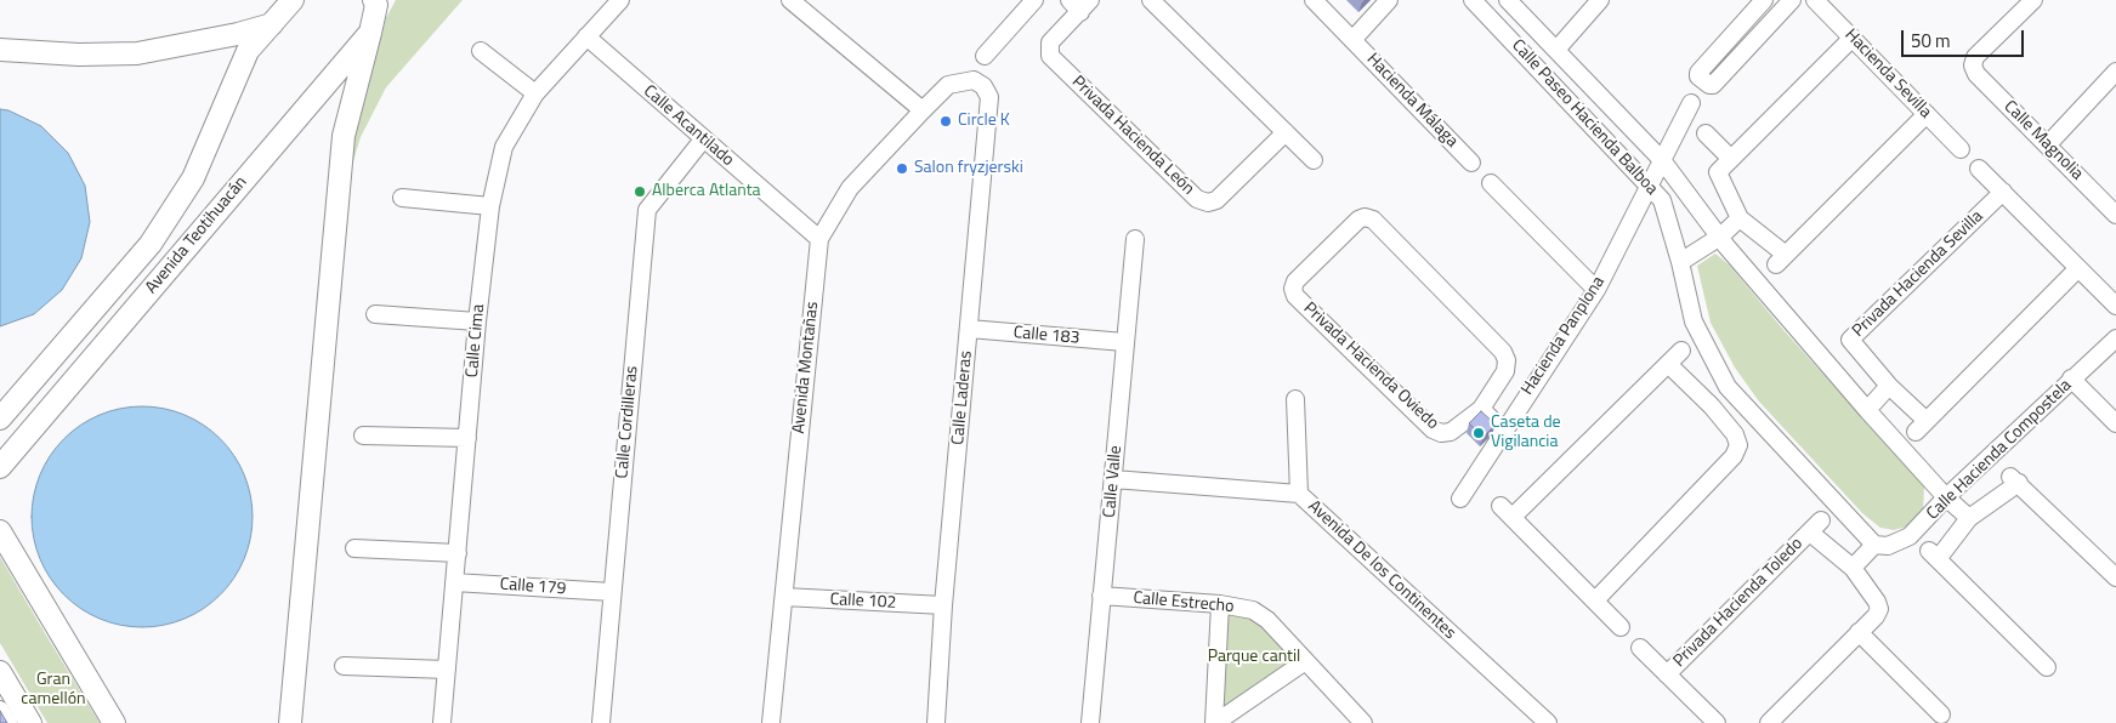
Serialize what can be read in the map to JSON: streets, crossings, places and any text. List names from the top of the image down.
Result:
{
  "streets": {
    "main road": ["Avenida Teotihuacán"],
    "street": [
      "Hacienda Sevilla",
      "Hacienda Málaga",
      "Calle Paseo Hacienda Balboa",
      "Calle Acantilado",
      "Privada Hacienda León",
      "Calle Magnolia",
      "Privada Hacienda Sevilla",
      "Calle 183",
      "Hacienda Panplona",
      "Calle Cima",
      "Privada Hacienda Oviedo",
      "Avenida Montañas",
      "Calle Laderas",
      "Calle Cordilleras",
      "Calle Hacienda Compostela",
      "Calle Valle",
      "Avenida De los Continentes",
      "Calle 179",
      "Calle 102",
      "Calle Estrecho",
      "Privada Hacienda Toledo"
    ]
  },
  "crossings": [
    ["Calle Paseo Hacienda Balboa", "Hacienda Panplona"],
    ["Calle Paseo Hacienda Balboa", "Calle Hacienda Compostela"],
    ["Calle Acantilado", "Calle Cima"],
    ["Calle Acantilado", "Avenida Montañas"],
    ["Calle Acantilado", "Calle Cordilleras"],
    ["Calle 183", "Calle Laderas"],
    ["Calle 183", "Calle Valle"],
    ["Calle Cima", "Calle 179"],
    ["Avenida Montañas", "Calle Laderas"],
    ["Avenida Montañas", "Calle 102"],
    ["Calle Laderas", "Calle 102"],
    ["Calle Cordilleras", "Calle 179"],
    ["Calle Valle", "Avenida De los Continentes"],
    ["Calle Valle", "Calle Estrecho"]
  ],
  "parks": ["Parque cantil", "Gran camellón"],
  "places": [
    "Circle K",
    "Salon fryzjerski",
    "Alberca Atlanta",
    "Caseta de Vigilancia"
  ],
  "scale_bar": "50 m"
}
